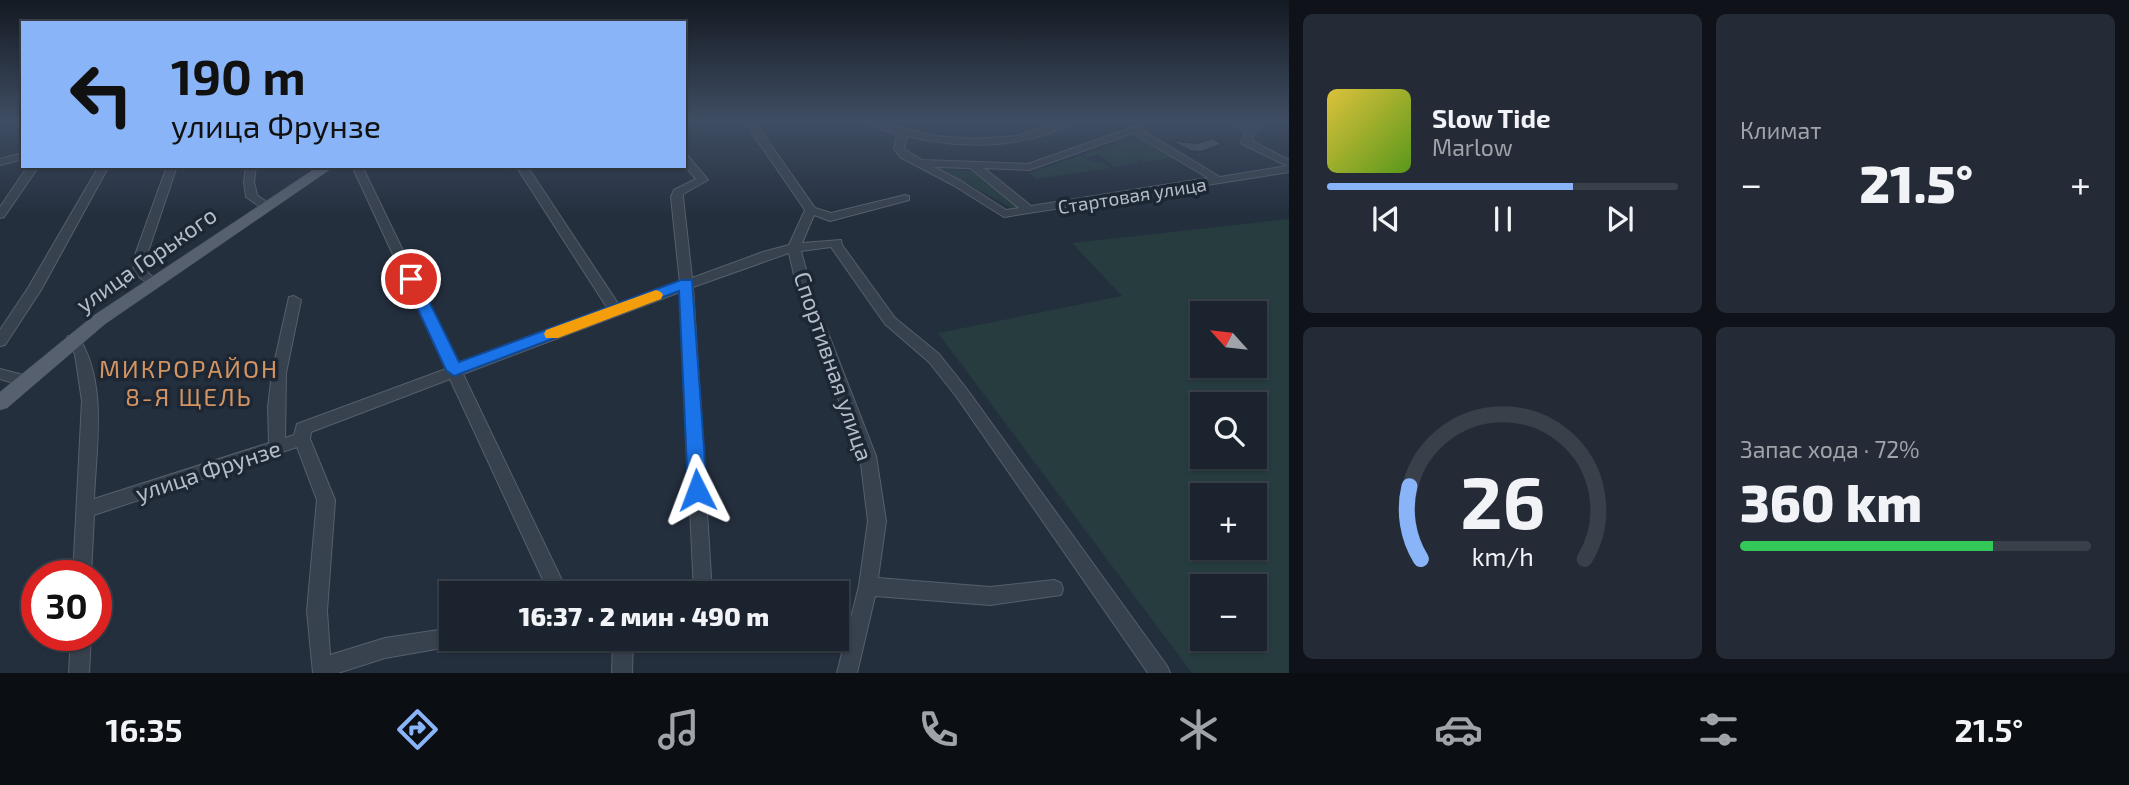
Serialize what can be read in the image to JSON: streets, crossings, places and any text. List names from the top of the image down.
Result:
{
  "streets": {
    "main road": ["улица Горького"],
    "street": ["Стартовая улица", "Спортивная улица", "улица Фрунзе"]
  },
  "crossings": [
    ["Спортивная улица", "улица Фрунзе"]
  ],
  "districts": ["МИКРОРАЙОН 8-Я ЩЕЛЬ"],
  "north": "top left",
  "page": {
    "tile": [
      "Климат",
      ["Запас хода · 72%", "360 km"]
    ],
    "turn": ["190 m", "улица Фрунзе"],
    "song": ["Slow Tide", "Marlow"],
    "heat": ["−", "21.5°", "+"],
    "map_buttons": ["+", "−"],
    "limit": "30",
    "trip": "16:37 · 2 мин · 490 m",
    "tabs": ["16:35", "21.5°"],
    "gauge": ["26", "km/h"]
  }
}
